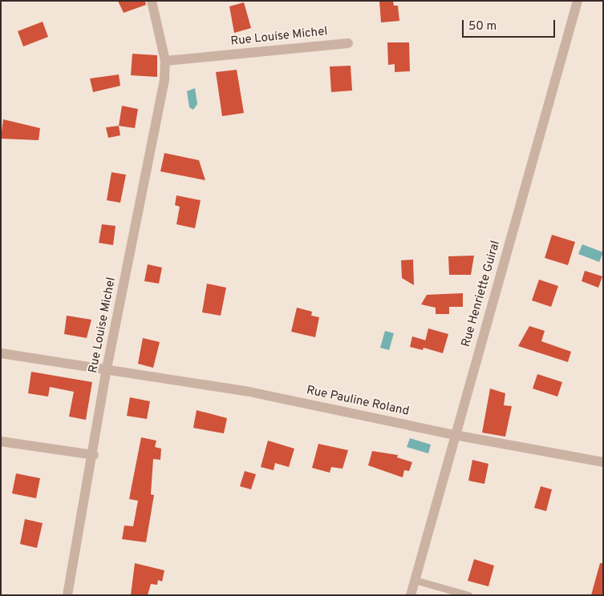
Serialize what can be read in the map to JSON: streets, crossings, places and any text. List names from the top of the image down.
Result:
{
  "streets": {
    "street": ["Rue Louise Michel", "Rue Henriette Guiral", "Rue Pauline Roland"]
  },
  "crossings": [
    ["Rue Louise Michel", "Rue Pauline Roland"],
    ["Rue Henriette Guiral", "Rue Pauline Roland"]
  ],
  "scale_bar": "50 m"
}
